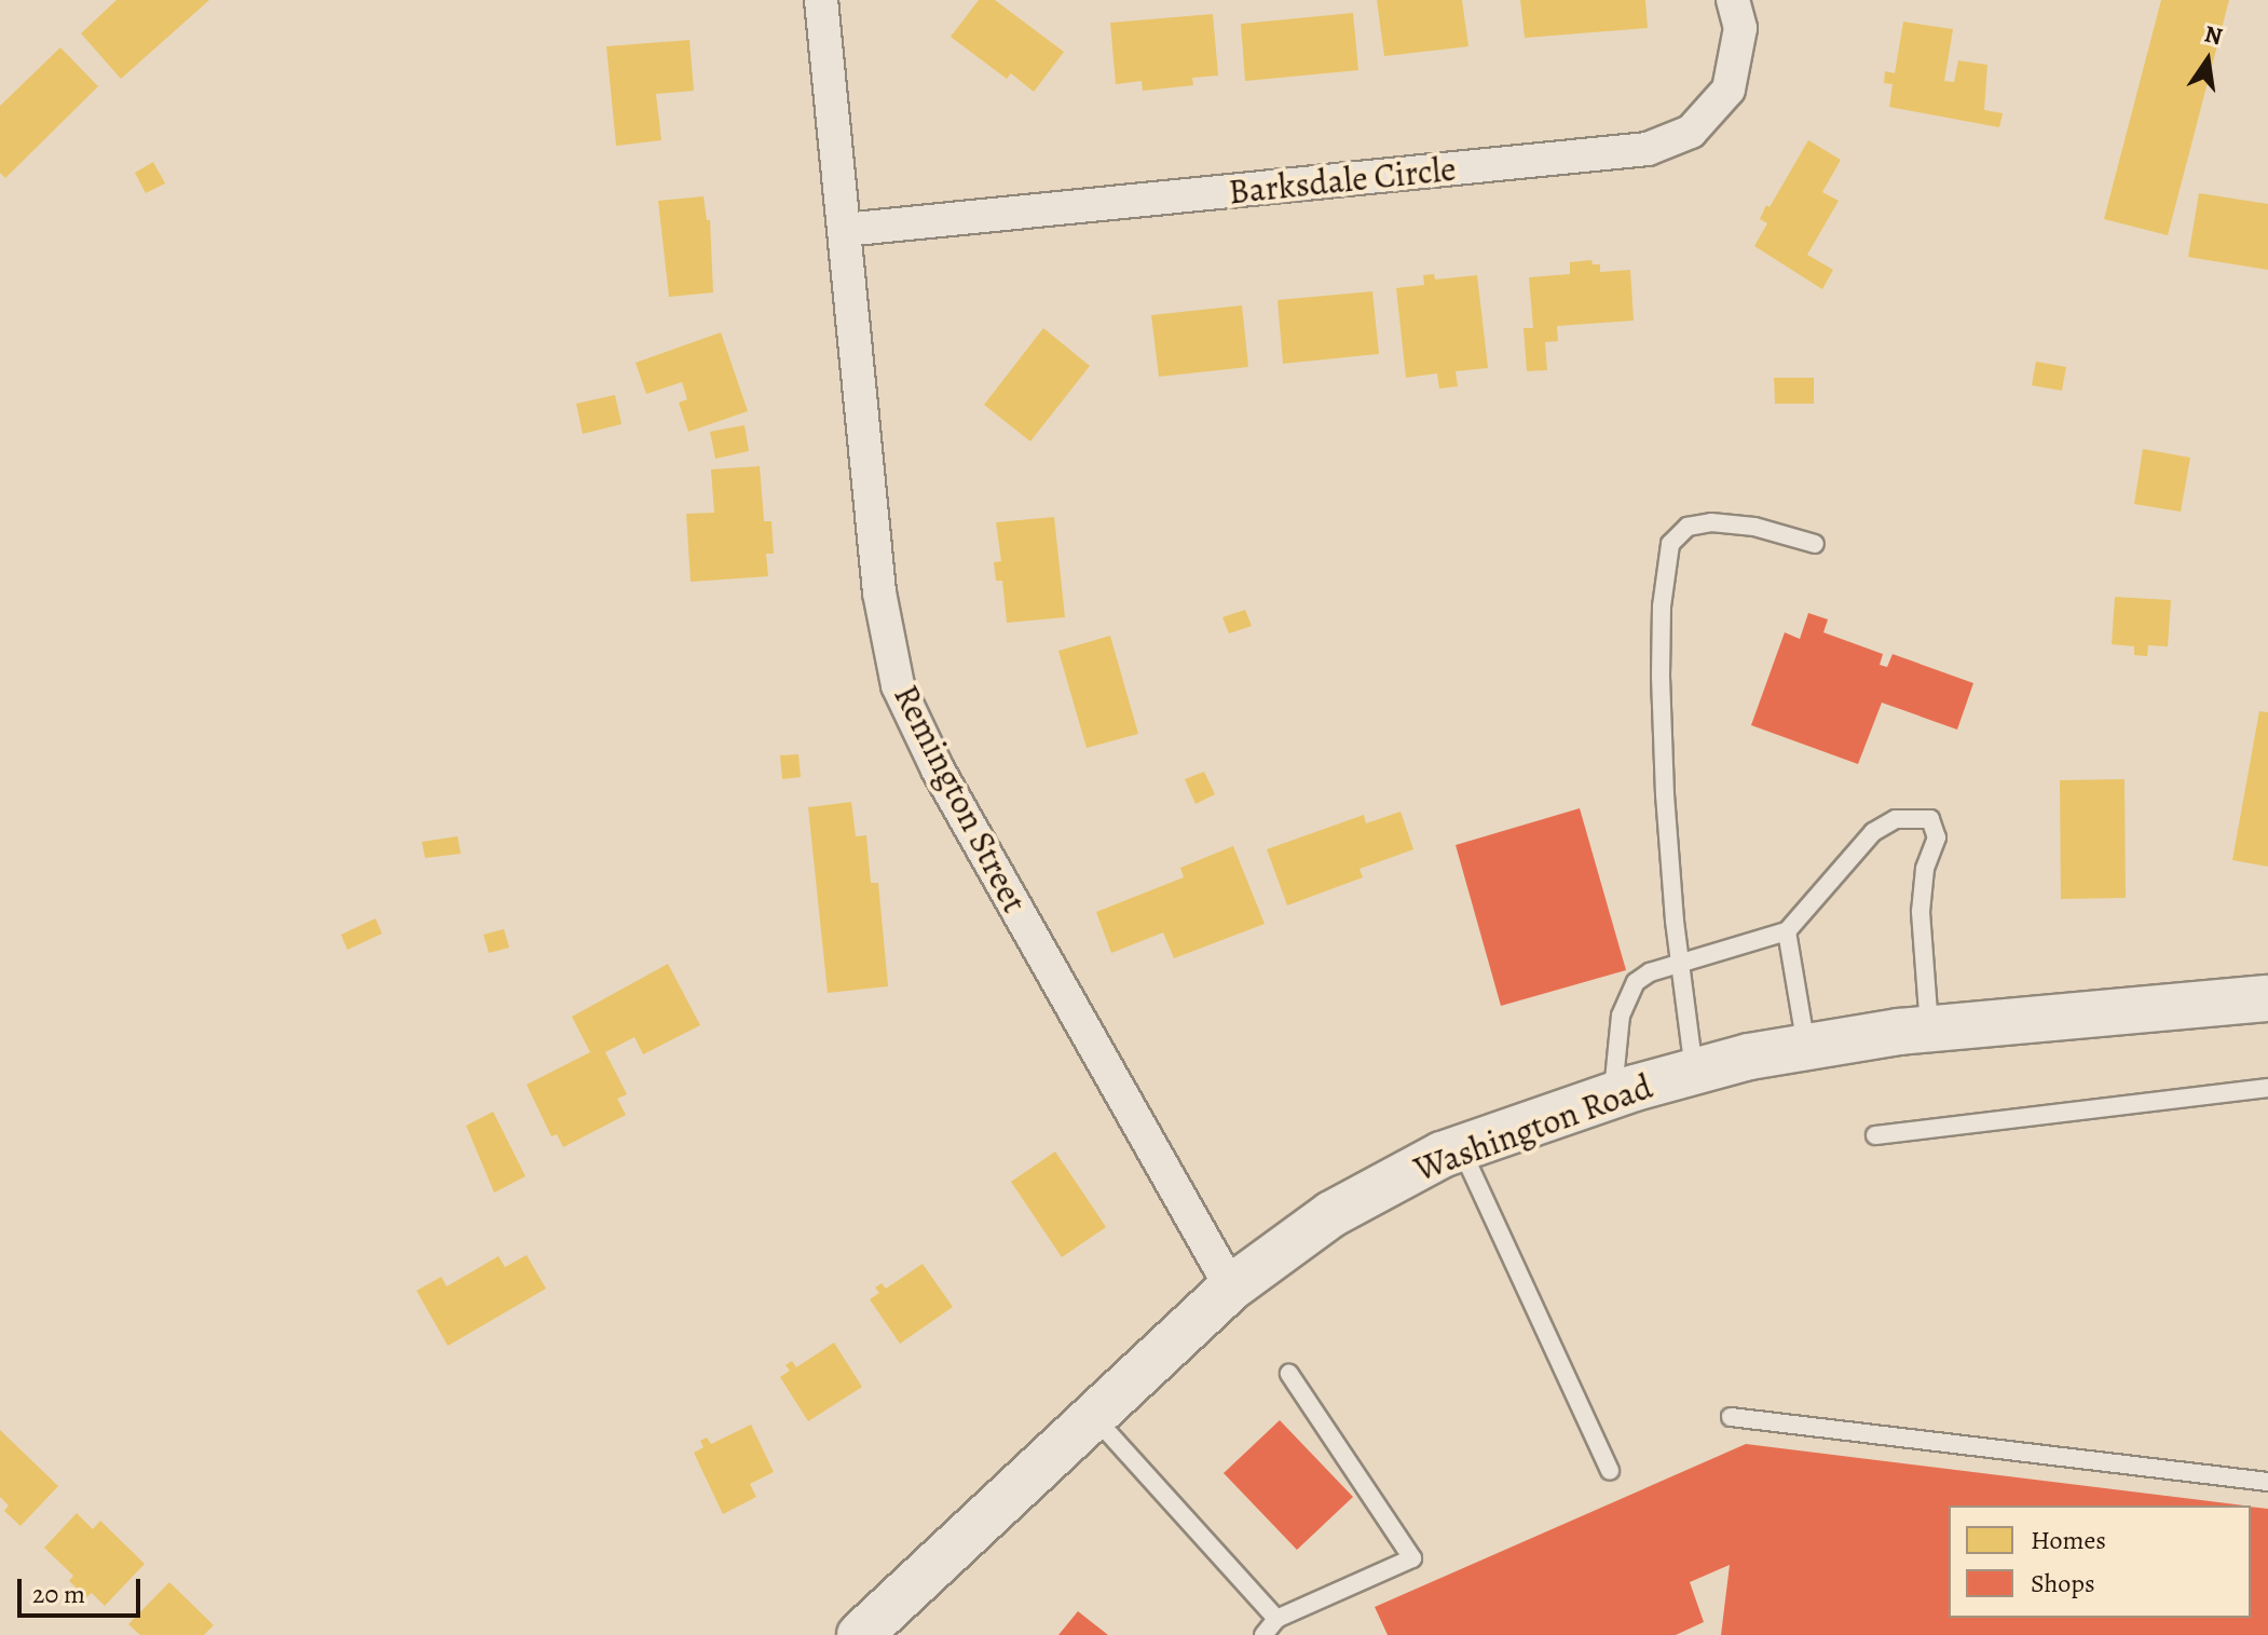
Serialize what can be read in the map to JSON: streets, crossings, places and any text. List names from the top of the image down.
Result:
{
  "streets": {
    "street": ["Barksdale Circle", "Remington Street", "Washington Road"]
  },
  "crossings": [
    ["Barksdale Circle", "Remington Street"],
    ["Remington Street", "Washington Road"]
  ],
  "legend": ["Homes", "Shops"],
  "scale_bar": "20 m",
  "north": "top"
}
